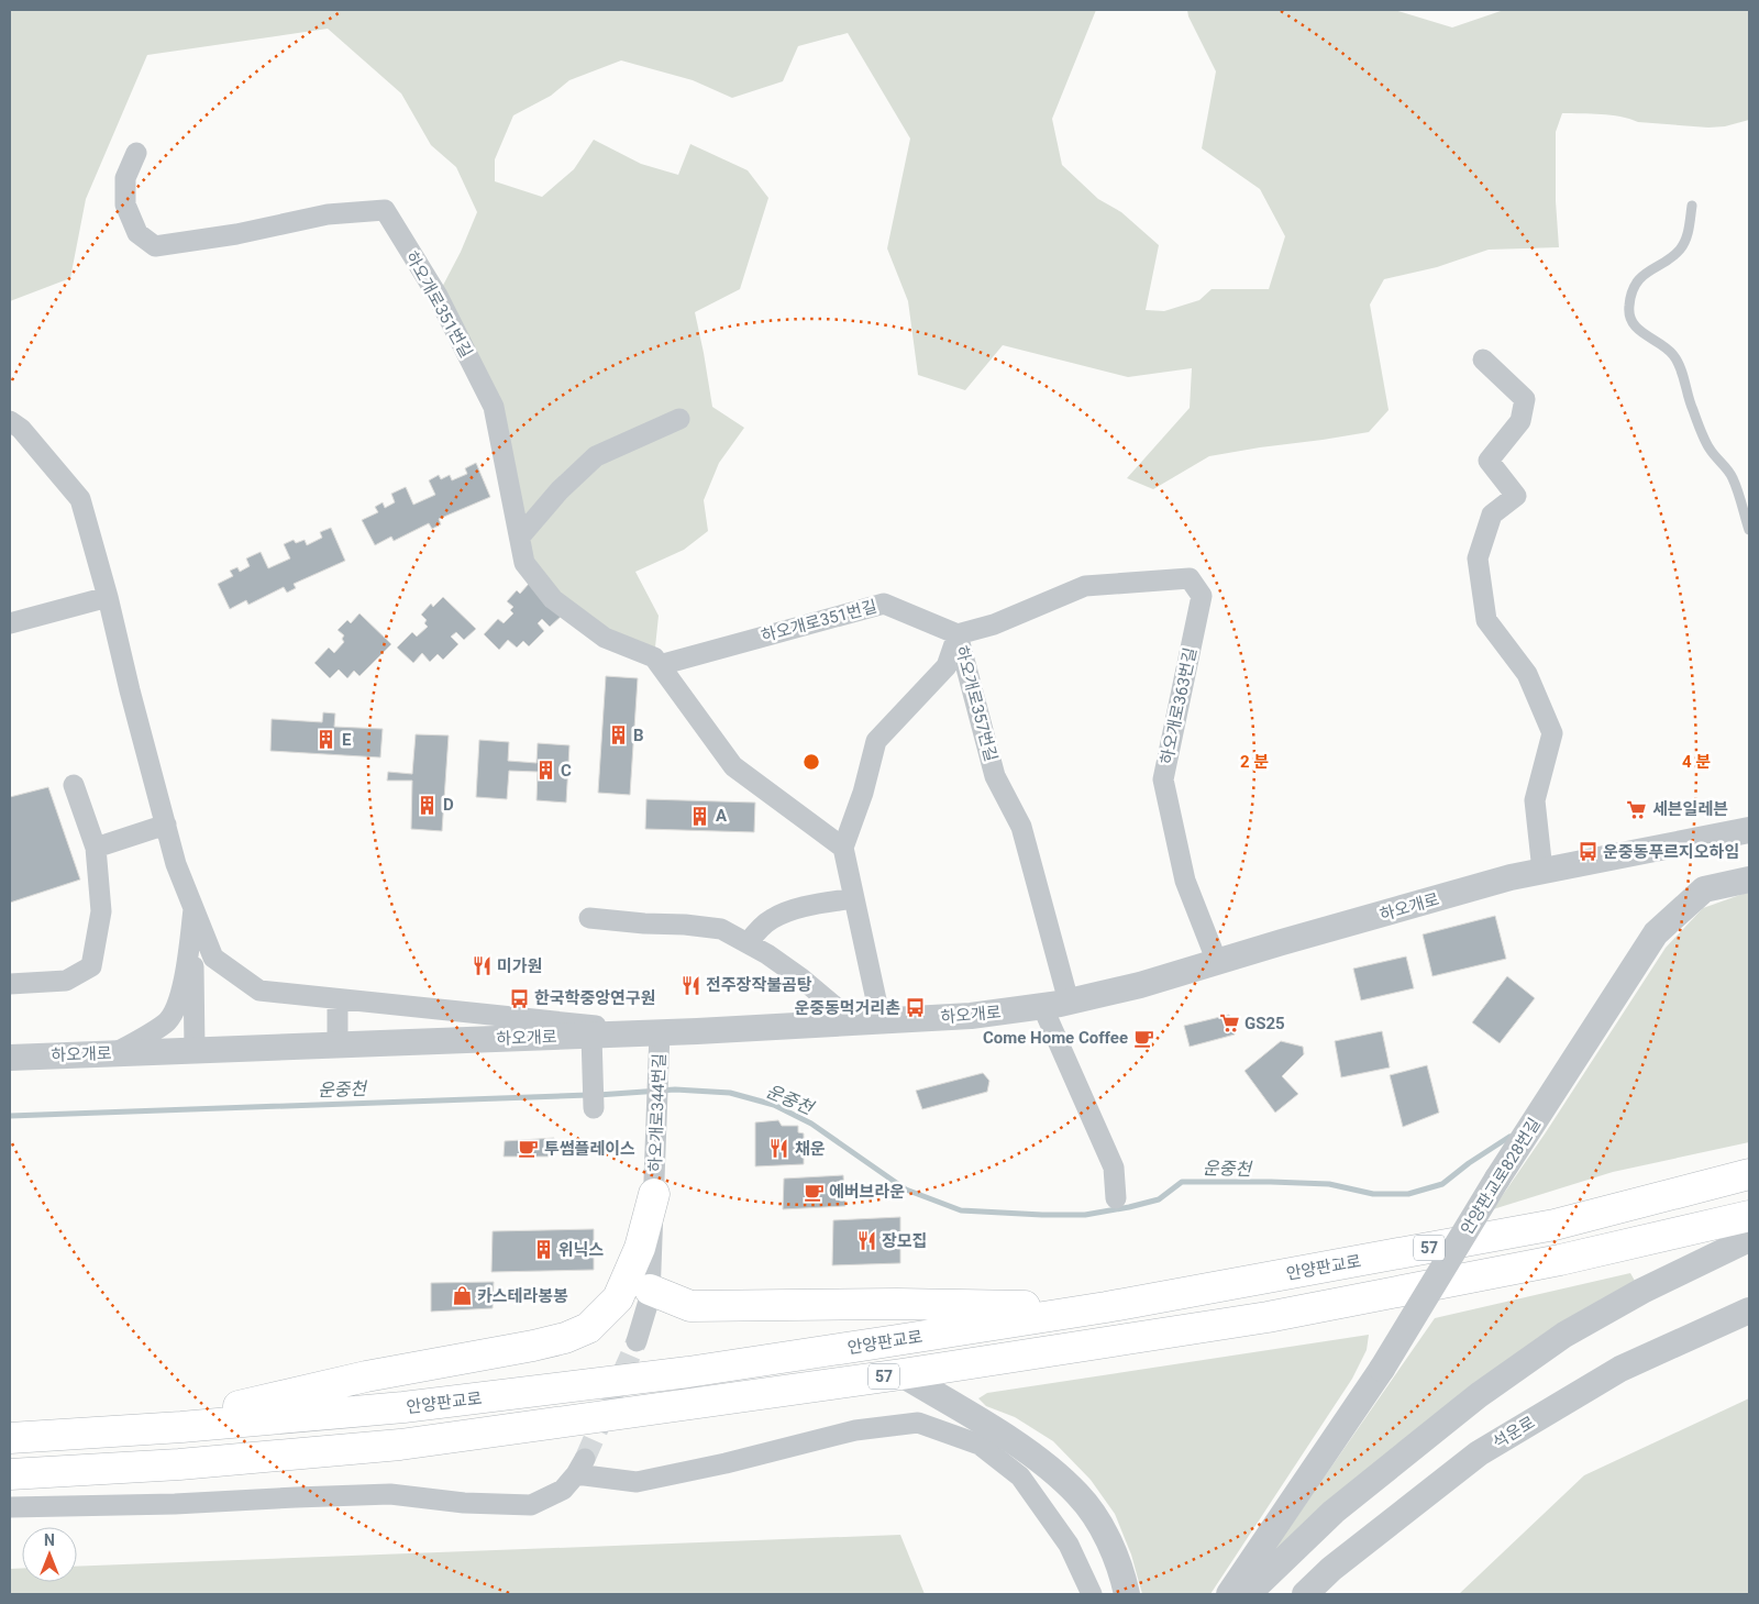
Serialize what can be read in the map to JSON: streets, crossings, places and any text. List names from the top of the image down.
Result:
{
  "streets": {
    "main road": ["57", "안양판교로"],
    "street": [
      "하오개로351번길",
      "하오개로357번길",
      "하오개로363번길",
      "하오개로",
      "하오개로344번길",
      "안양판교로828번길",
      "석운로"
    ]
  },
  "crossings": [
    ["하오개로351번길", "하오개로357번길"],
    ["하오개로357번길", "하오개로363번길"],
    ["하오개로357번길", "하오개로"],
    ["하오개로363번길", "하오개로"],
    ["하오개로", "하오개로344번길"]
  ],
  "water": ["운중천"],
  "places": {
    "building": [
      "B",
      "E",
      "C",
      "D",
      "A",
      "위닉스"
    ],
    "supermarket": ["세븐일레븐", "GS25"],
    "bus stop": ["운중동푸르지오하임", "한국학중앙연구원", "운중동먹거리촌"],
    "restaurant": [
      "미가원",
      "전주장작불곰탕",
      "채운",
      "장모집"
    ],
    "cafe": ["Come Home Coffee", "투썸플레이스", "에버브라운"],
    "shop": ["카스테라봉봉"]
  },
  "north": "top",
  "rings": ["2 분", "4 분"]
}
